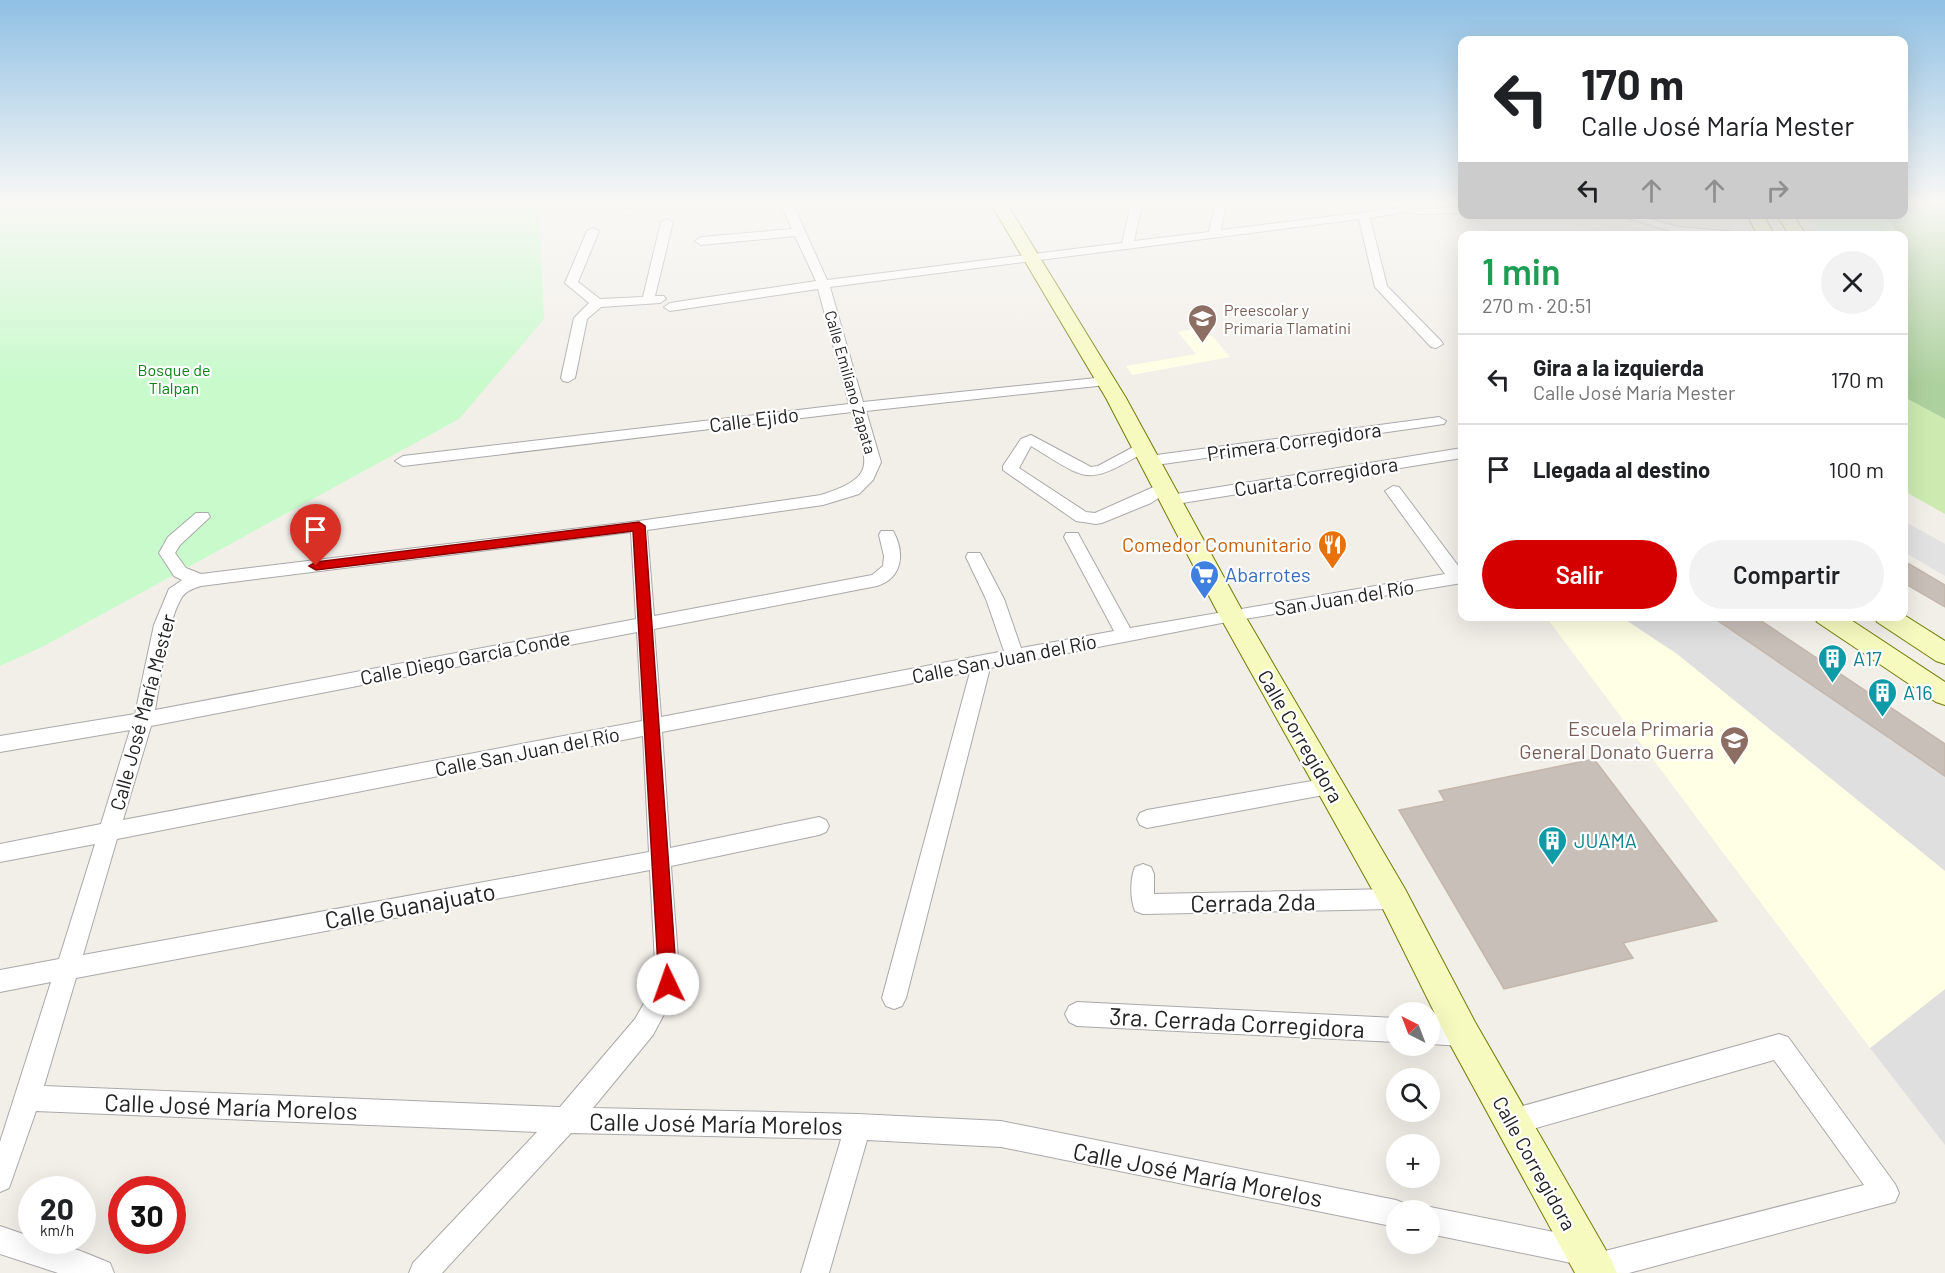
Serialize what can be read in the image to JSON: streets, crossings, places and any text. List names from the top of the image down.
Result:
{
  "streets": {
    "street": [
      "Calle Emiliano Zapata",
      "Calle Ejido",
      "Primera Corregidora",
      "Cuarta Corregidora",
      "San Juan del Río",
      "Calle Diego García Conde",
      "Calle San Juan del Río",
      "Calle José María Mester",
      "Calle Corregidora",
      "Cerrada 2da",
      "Calle Guanajuato",
      "3ra. Cerrada Corregidora",
      "Calle José María Morelos"
    ]
  },
  "crossings": [
    ["Calle Emiliano Zapata", "Calle Ejido"],
    ["Calle Emiliano Zapata", "Calle José María Mester"],
    ["Calle Ejido", "Calle Corregidora"],
    ["Primera Corregidora", "Cuarta Corregidora"],
    ["Primera Corregidora", "Calle Corregidora"],
    ["Cuarta Corregidora", "Calle Corregidora"],
    ["San Juan del Río", "Calle San Juan del Río"],
    ["San Juan del Río", "Calle Corregidora"],
    ["Calle Diego García Conde", "Calle José María Mester"],
    ["Calle San Juan del Río", "Calle José María Mester"],
    ["Calle San Juan del Río", "Calle Corregidora"],
    ["Calle José María Mester", "Calle Guanajuato"],
    ["Calle José María Mester", "Calle José María Morelos"],
    ["Calle Corregidora", "Cerrada 2da"]
  ],
  "parks": ["Bosque de Tlalpan"],
  "places": {
    "school or university": ["Preescolar y Primaria Tlamatini", "Escuela Primaria General Donato Guerra"],
    "restaurant": ["Comedor Comunitario"],
    "supermarket": ["Abarrotes"],
    "building": ["A17", "A16", "JUAMA"]
  },
  "north": "top left",
  "page": {
    "turn": ["170 m", "Calle José María Mester"],
    "heading": ["1 min", "270 m · 20:51"],
    "list": [
      {
        "name": "Gira a la izquierda",
        "note": "Calle José María Mester",
        "value": "170 m"
      },
      {
        "name": "Llegada al destino",
        "value": "100 m"
      }
    ],
    "buttons": ["Salir", "Compartir"],
    "map_buttons": ["+", "−"],
    "speed": "20 km/h",
    "limit": "30"
  }
}
